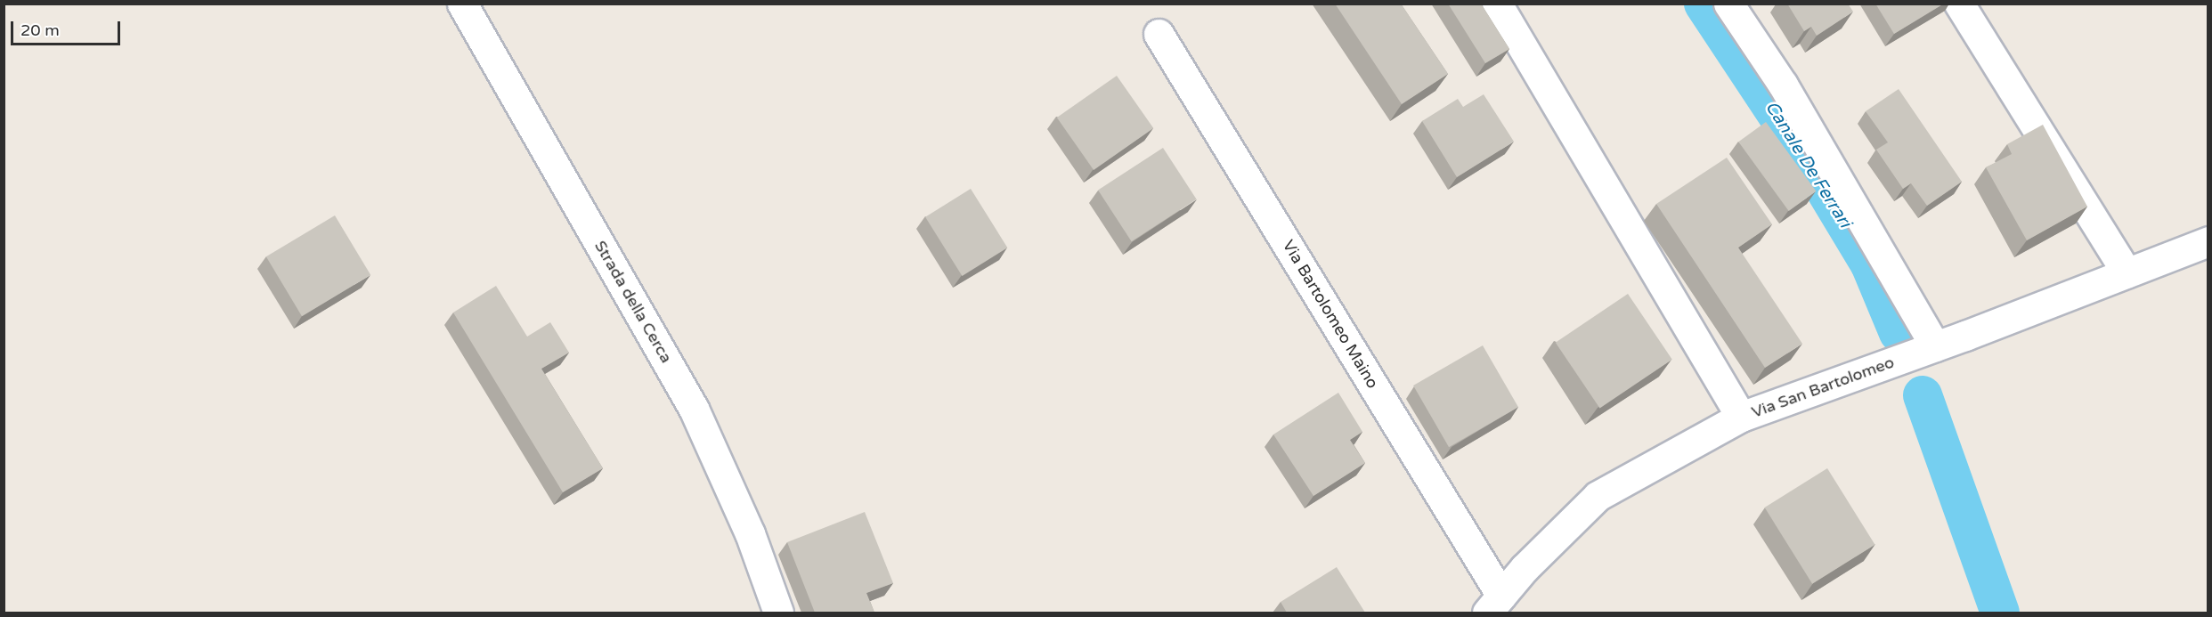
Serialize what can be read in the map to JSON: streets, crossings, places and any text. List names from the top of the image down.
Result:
{
  "streets": {
    "street": ["Strada della Cerca", "Via Bartolomeo Maino", "Via San Bartolomeo"]
  },
  "crossings": [
    ["Via Bartolomeo Maino", "Via San Bartolomeo"]
  ],
  "water": ["Canale De Ferrari"],
  "scale_bar": "20 m"
}
